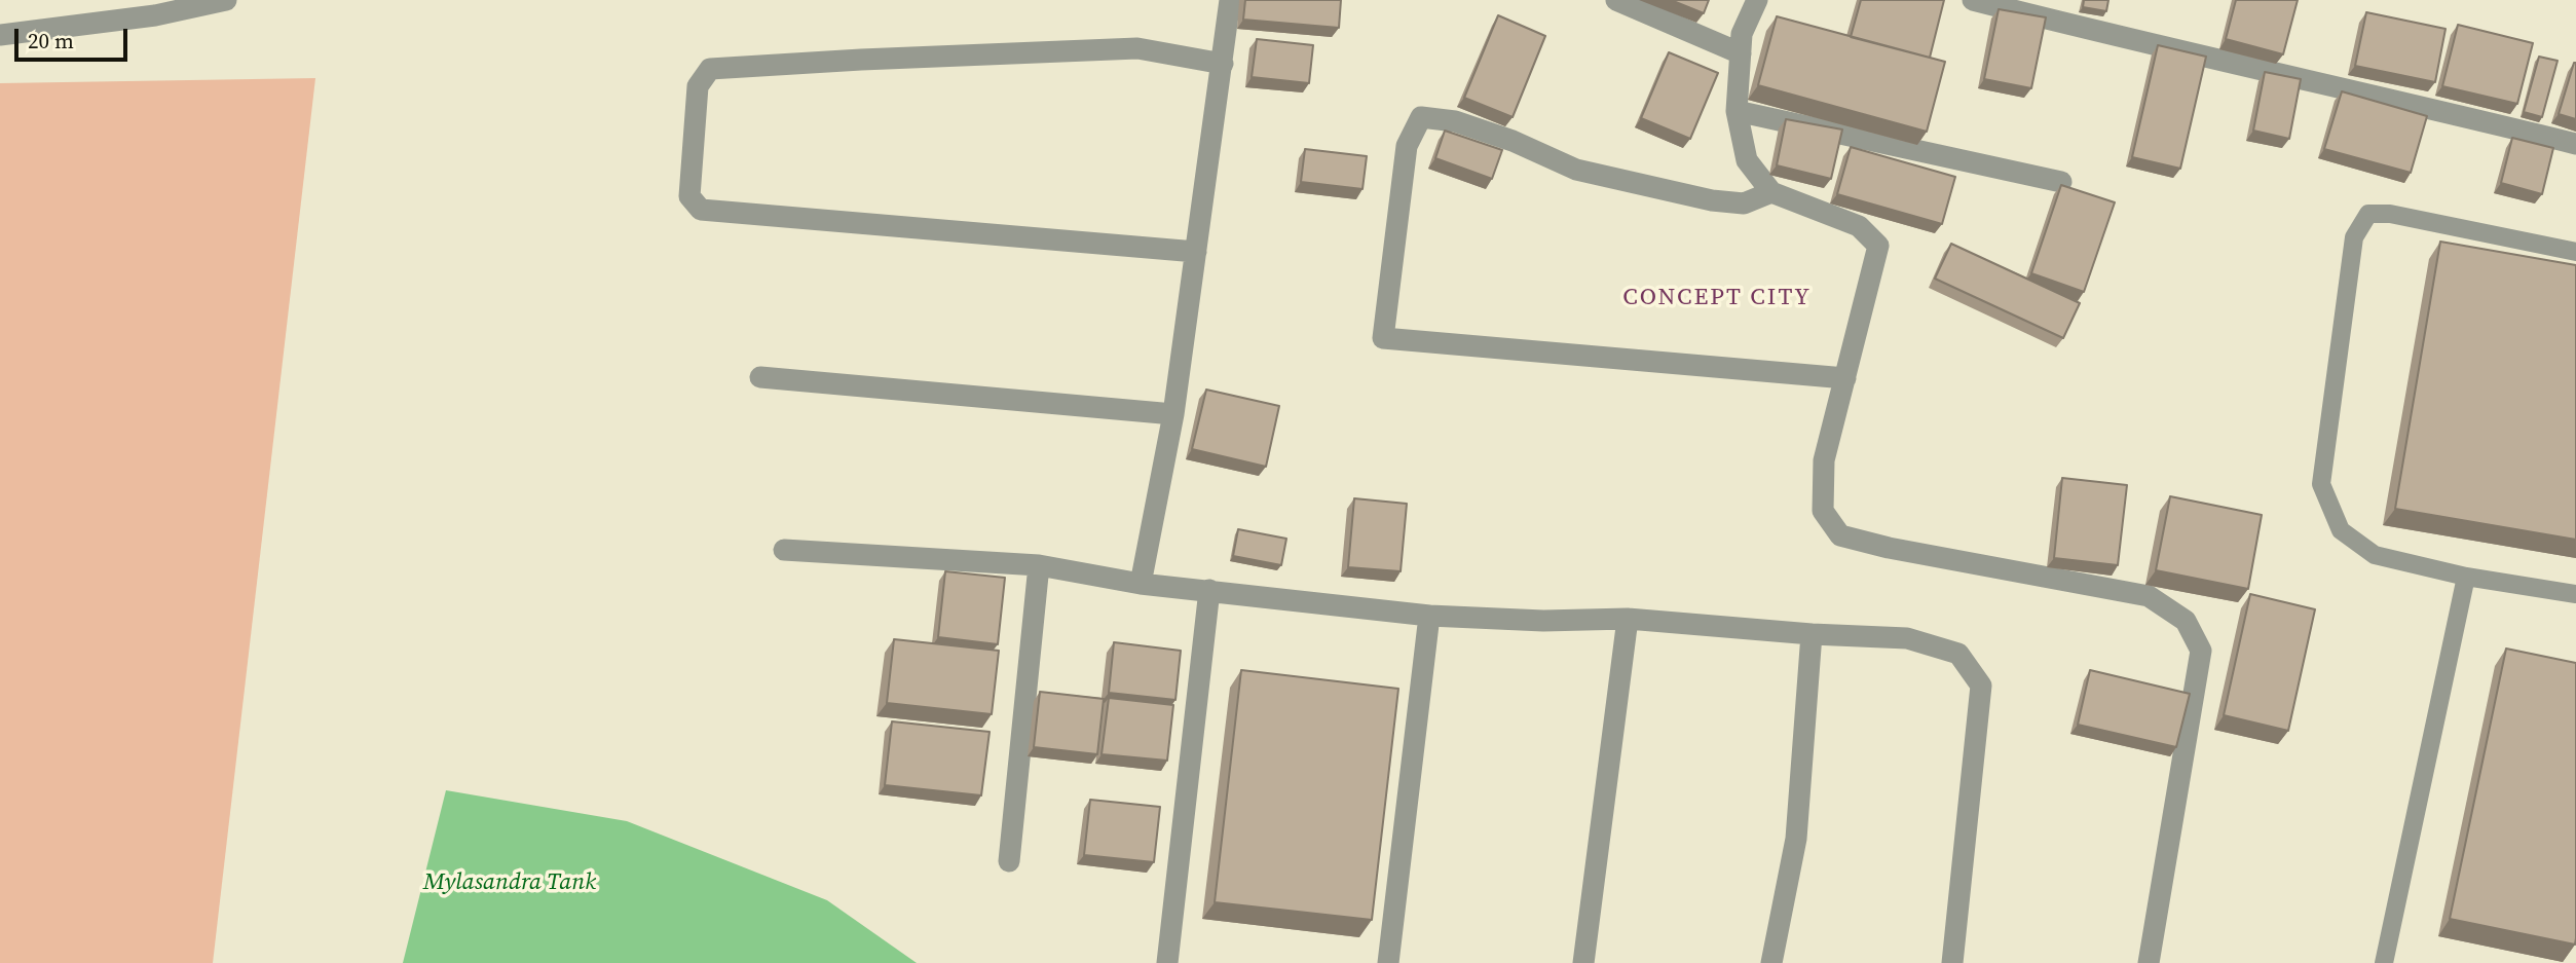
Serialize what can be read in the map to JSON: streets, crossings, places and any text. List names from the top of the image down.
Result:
{
  "districts": ["CONCEPT CITY"],
  "water": ["Mylasandra Tank"],
  "scale_bar": "20 m"
}
